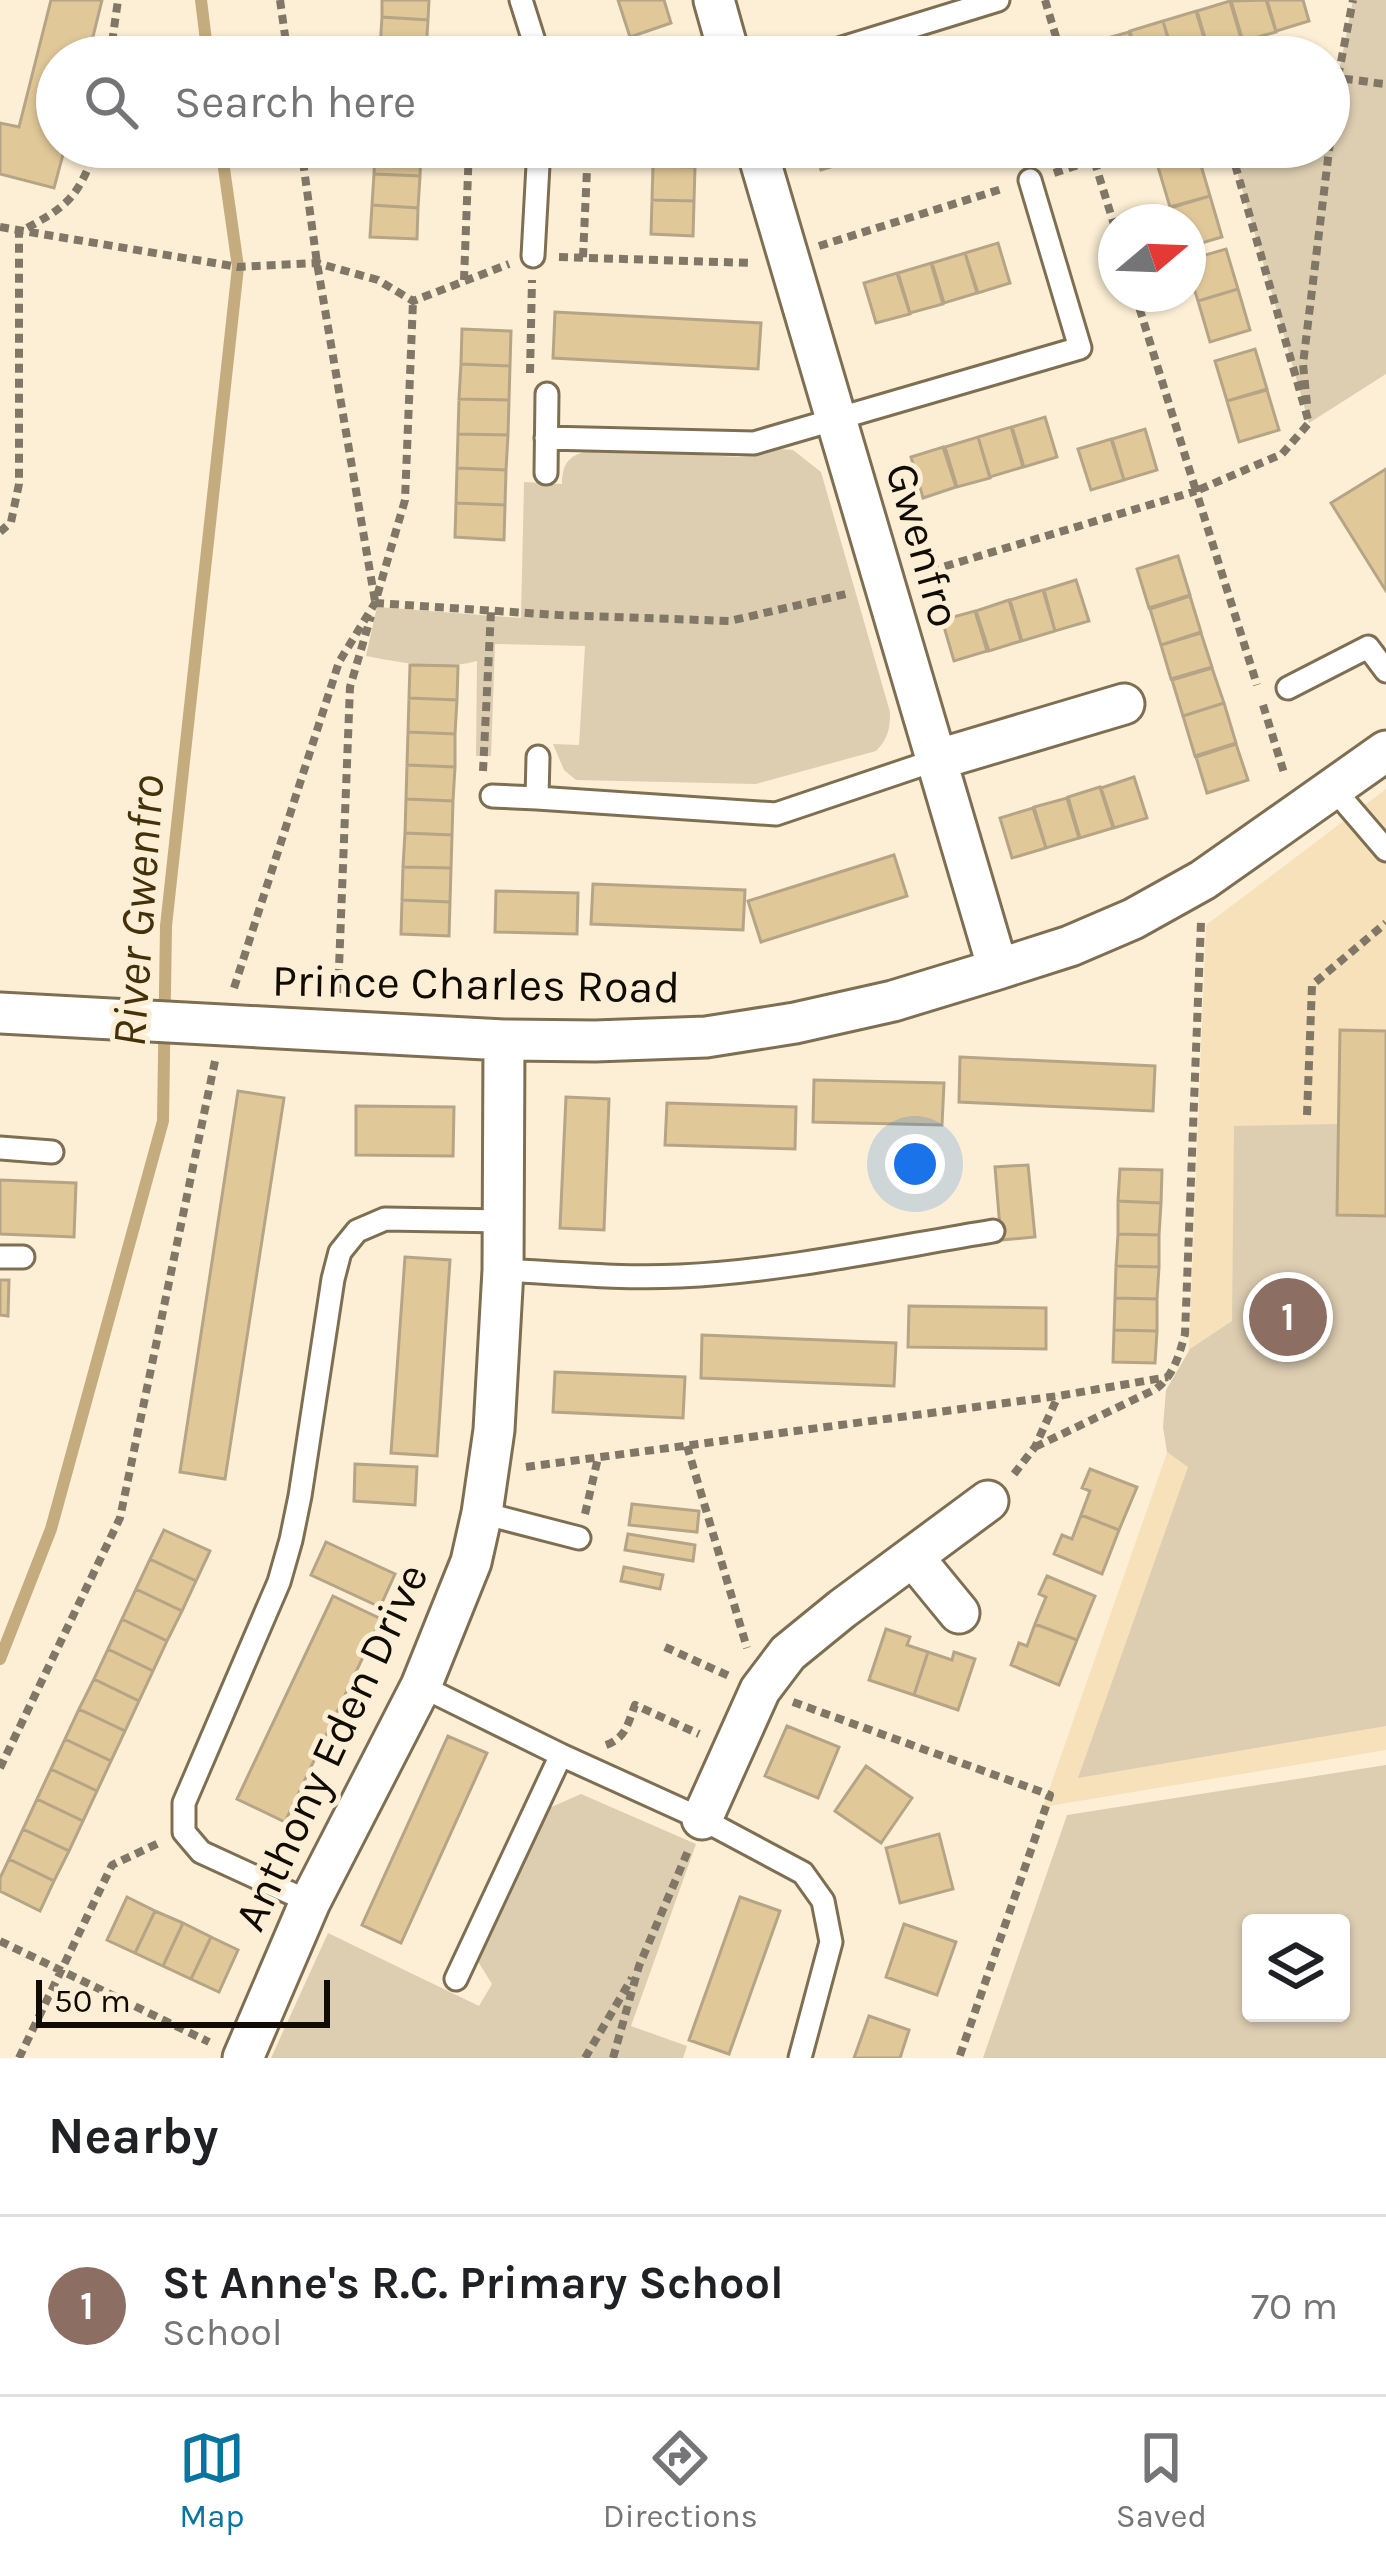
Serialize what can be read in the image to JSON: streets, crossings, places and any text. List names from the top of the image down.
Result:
{
  "streets": {
    "street": ["Gwenfro", "Prince Charles Road", "Anthony Eden Drive"]
  },
  "crossings": [
    ["Gwenfro", "Prince Charles Road"],
    ["Prince Charles Road", "Anthony Eden Drive"]
  ],
  "water": ["River Gwenfro"],
  "scale_bar": "50 m",
  "north": "right",
  "page": {
    "search": "Search here",
    "pins": "1",
    "scale": "50 m",
    "heading": "Nearby",
    "list": [
      {
        "mark": "1",
        "name": "St Anne's R.C. Primary School",
        "note": "School",
        "value": "70 m"
      }
    ],
    "nav": ["Map", "Directions", "Saved"]
  }
}
